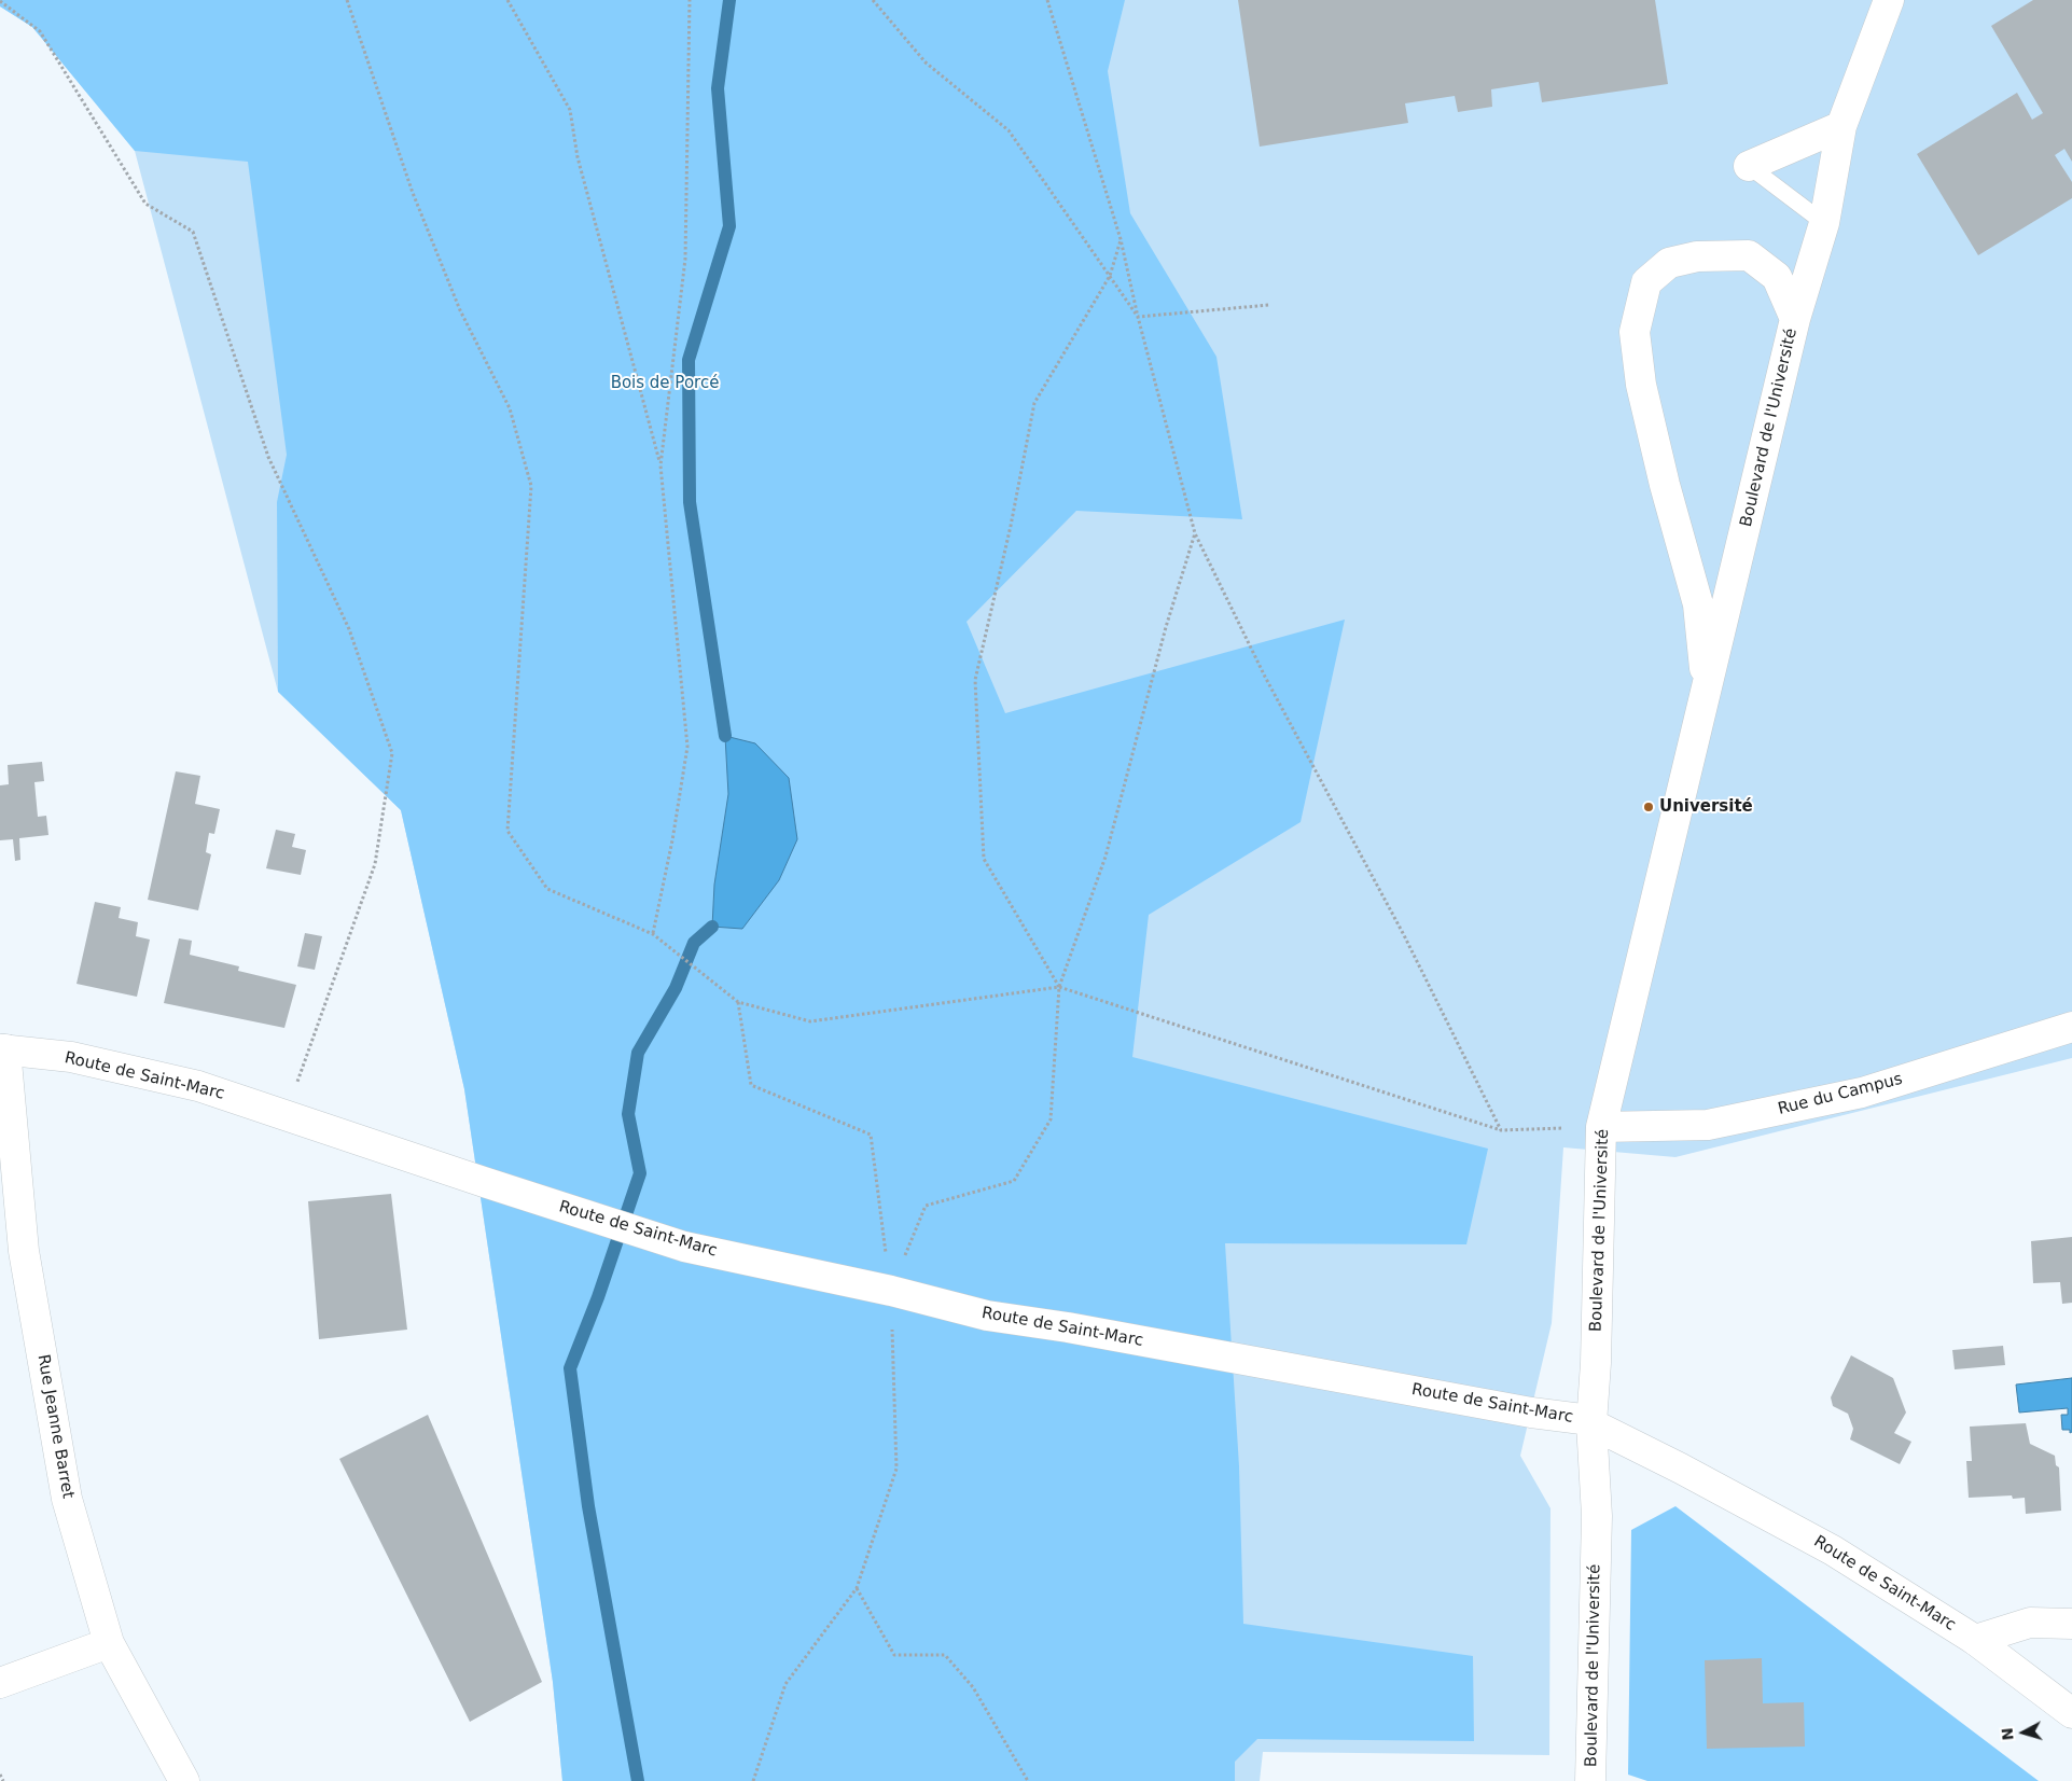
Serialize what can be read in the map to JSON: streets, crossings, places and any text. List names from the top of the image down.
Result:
{
  "streets": {
    "street": [
      "Boulevard de l'Université",
      "Route de Saint-Marc",
      "Rue du Campus",
      "Rue Jeanne Barret"
    ]
  },
  "crossings": [
    ["Boulevard de l'Université", "Route de Saint-Marc"],
    ["Boulevard de l'Université", "Rue du Campus"],
    ["Route de Saint-Marc", "Rue Jeanne Barret"]
  ],
  "parks": ["Bois de Porcé"],
  "places": ["Université"],
  "north": "left"
}
